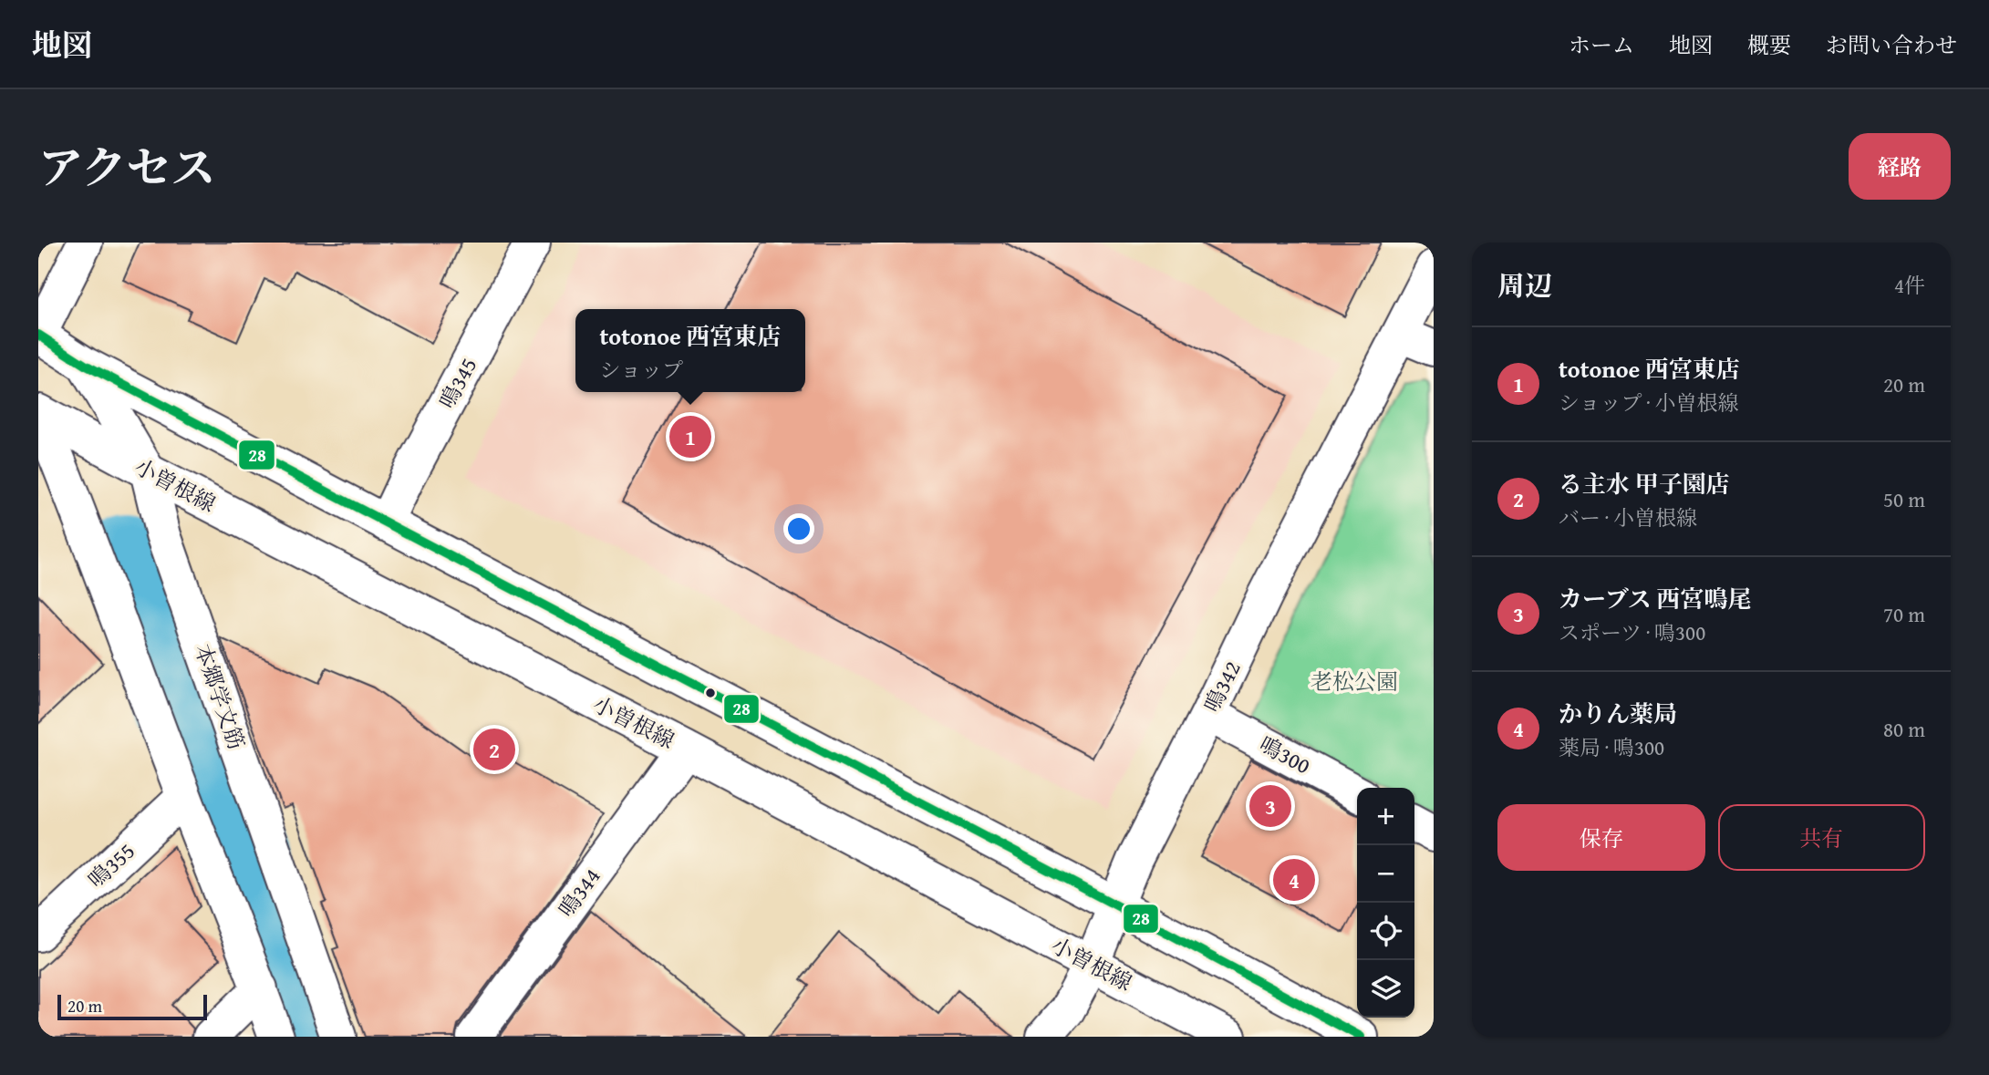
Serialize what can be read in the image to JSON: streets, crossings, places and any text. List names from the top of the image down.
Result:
{
  "streets": {
    "street": [
      "鳴345",
      "小曽根線",
      "鳴342",
      "本郷学文筋",
      "鳴300",
      "鳴355",
      "鳴344"
    ]
  },
  "crossings": [
    ["小曽根線", "鳴342"],
    ["小曽根線", "本郷学文筋"],
    ["小曽根線", "鳴344"],
    ["鳴342", "鳴300"]
  ],
  "parks": ["老松公園"],
  "lines": ["transit line 28"],
  "scale_bar": "20 m",
  "page": {
    "header": "地図",
    "nav": [
      "ホーム",
      "地図",
      "概要",
      "お問い合わせ"
    ],
    "title": "アクセス",
    "buttons": [
      "経路",
      ["保存", "共有"]
    ],
    "heading": ["周辺", "4件"],
    "popup": ["totonoe 西宮東店", "ショップ"],
    "list": [
      {
        "mark": "1",
        "name": "totonoe 西宮東店",
        "note": "ショップ · 小曽根線",
        "value": "20 m"
      },
      {
        "mark": "2",
        "name": "る主水 甲子園店",
        "note": "バー · 小曽根線",
        "value": "50 m"
      },
      {
        "mark": "3",
        "name": "カーブス 西宮鳴尾",
        "note": "スポーツ · 鳴300",
        "value": "70 m"
      },
      {
        "mark": "4",
        "name": "かりん薬局",
        "note": "薬局 · 鳴300",
        "value": "80 m"
      }
    ],
    "pins": [
      "1",
      "2",
      "3",
      "4"
    ],
    "map_buttons": ["+", "−"],
    "scale": "20 m"
  }
}
